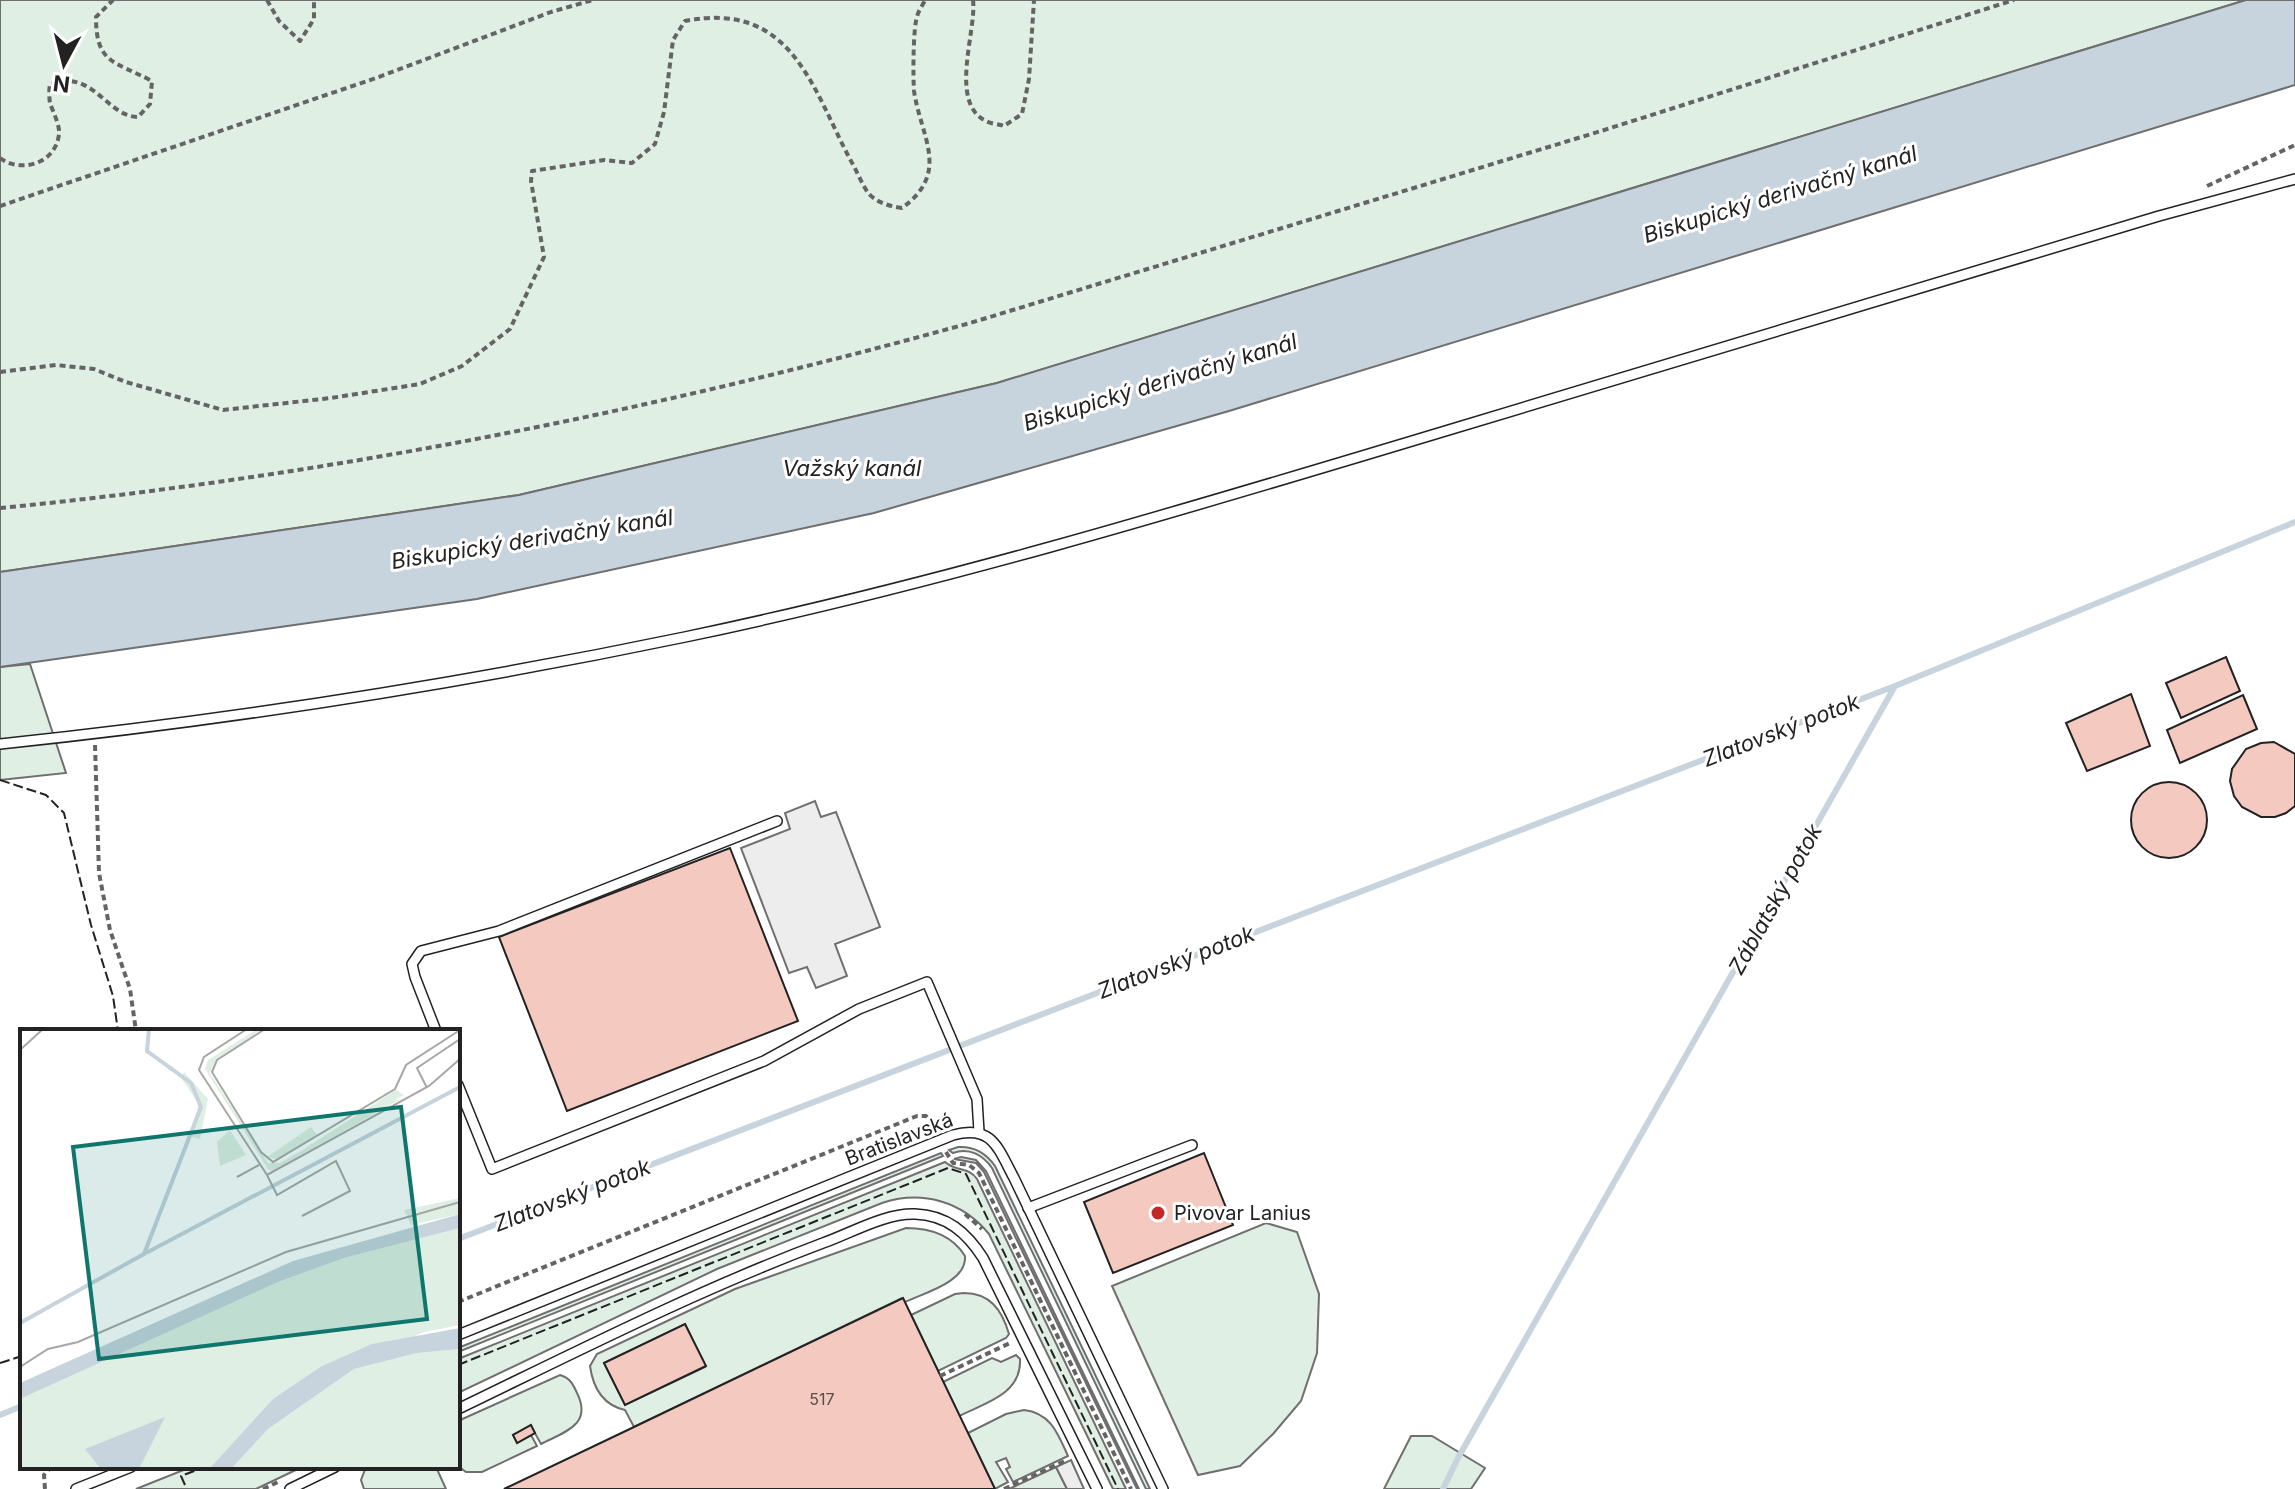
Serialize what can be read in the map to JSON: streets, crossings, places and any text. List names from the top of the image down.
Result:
{
  "streets": {
    "lane": ["Bratislavská"]
  },
  "water": [
    "Biskupický derivačný kanál",
    "Važský kanál",
    "Zlatovský potok",
    "Záblatský potok"
  ],
  "places": ["Pivovar Lanius"],
  "house_numbers": ["517"],
  "north": "bottom"
}
